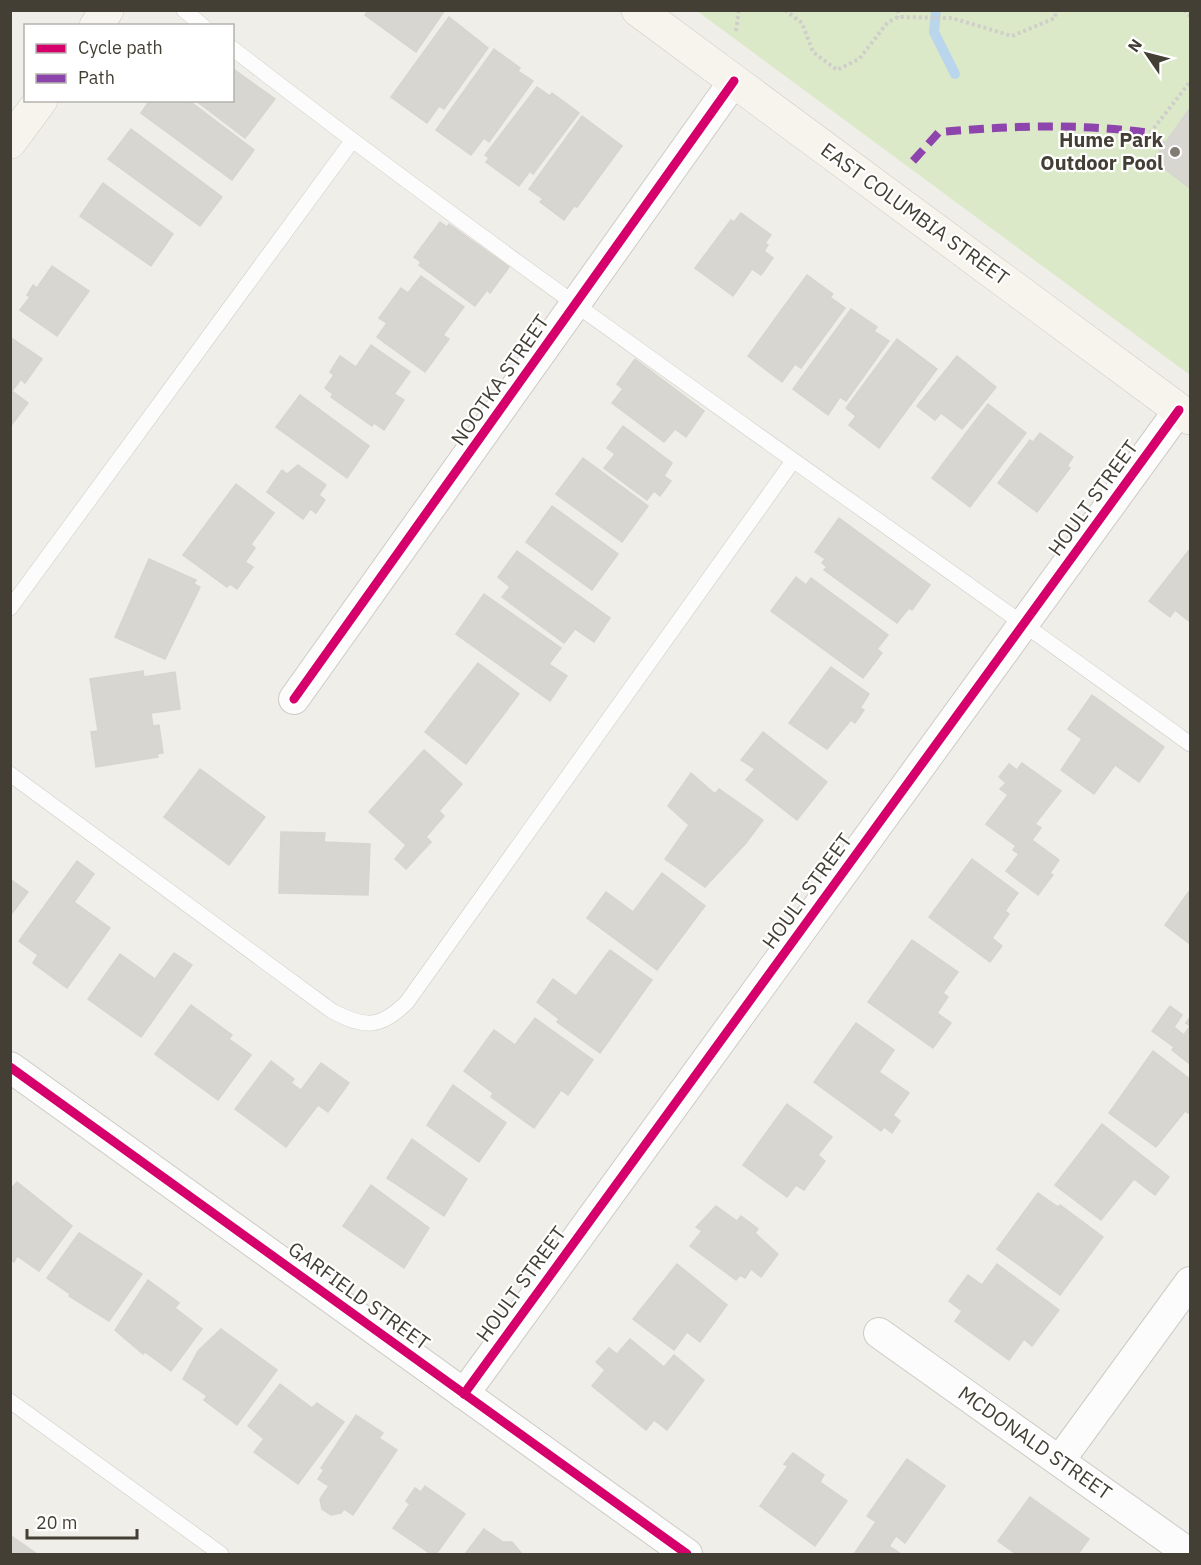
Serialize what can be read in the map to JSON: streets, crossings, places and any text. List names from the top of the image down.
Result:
{
  "streets": {
    "main road": ["EAST COLUMBIA STREET"],
    "street": [
      "NOOTKA STREET",
      "HOULT STREET",
      "GARFIELD STREET",
      "MCDONALD STREET"
    ]
  },
  "crossings": [
    ["EAST COLUMBIA STREET", "NOOTKA STREET"],
    ["EAST COLUMBIA STREET", "HOULT STREET"],
    ["HOULT STREET", "GARFIELD STREET"]
  ],
  "places": ["Hume Park Outdoor Pool"],
  "legend": ["Cycle path", "Path"],
  "scale_bar": "20 m",
  "north": "top left"
}
